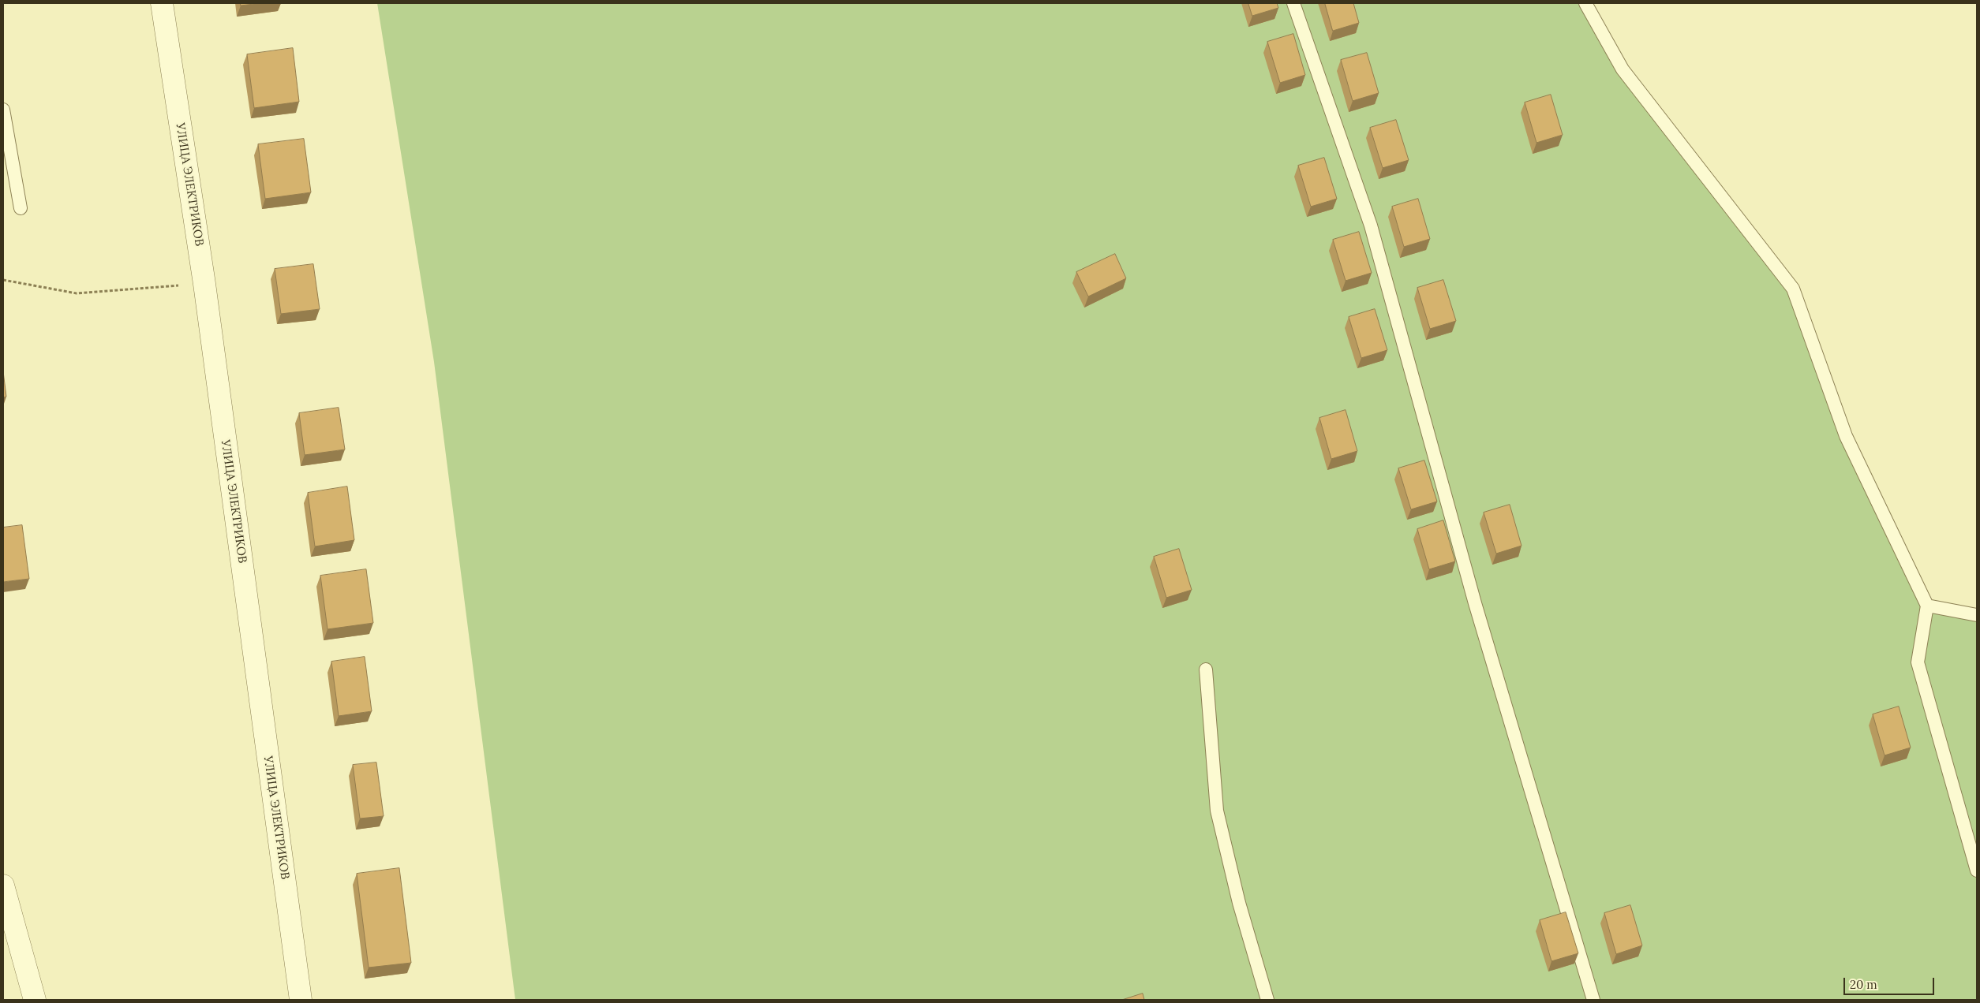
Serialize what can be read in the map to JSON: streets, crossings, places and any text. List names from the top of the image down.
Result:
{
  "streets": {
    "street": ["УЛИЦА ЭЛЕКТРИКОВ"]
  },
  "scale_bar": "20 m"
}
